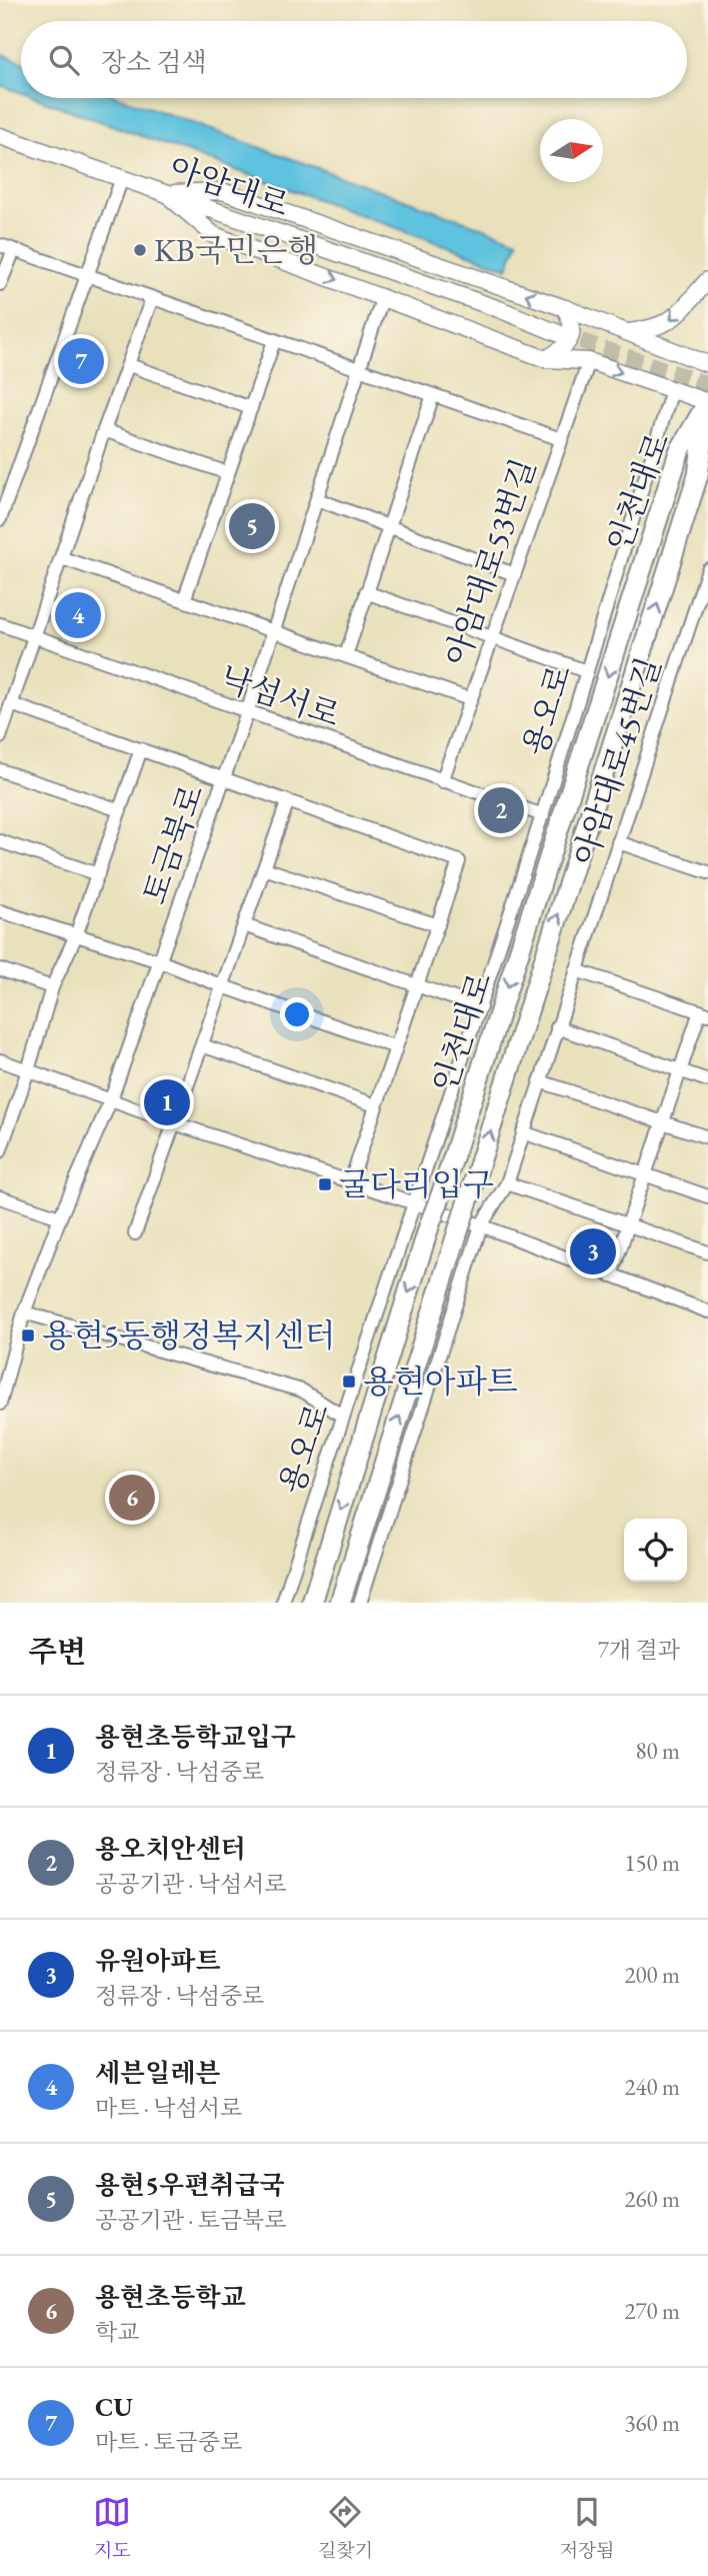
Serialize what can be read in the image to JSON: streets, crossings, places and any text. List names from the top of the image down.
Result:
{
  "streets": {
    "highway": ["인천대로"],
    "main road": ["아암대로"],
    "street": [
      "아암대로53번길",
      "낙섬서로",
      "용오로",
      "아암대로45번길",
      "토금북로"
    ]
  },
  "crossings": [
    ["아암대로53번길", "낙섬서로"],
    ["낙섬서로", "용오로"],
    ["낙섬서로", "토금북로"]
  ],
  "places": {
    "other": ["KB국민은행"],
    "transit": ["굴다리입구", "용현5동행정복지센터", "용현아파트"]
  },
  "north": "right",
  "page": {
    "search": "장소 검색",
    "pins": [
      "7",
      "5",
      "4",
      "2",
      "1",
      "3",
      "6"
    ],
    "heading": ["주변", "7개 결과"],
    "list": [
      {
        "mark": "1",
        "name": "용현초등학교입구",
        "note": "정류장 · 낙섬중로",
        "value": "80 m"
      },
      {
        "mark": "2",
        "name": "용오치안센터",
        "note": "공공기관 · 낙섬서로",
        "value": "150 m"
      },
      {
        "mark": "3",
        "name": "유원아파트",
        "note": "정류장 · 낙섬중로",
        "value": "200 m"
      },
      {
        "mark": "4",
        "name": "세븐일레븐",
        "note": "마트 · 낙섬서로",
        "value": "240 m"
      },
      {
        "mark": "5",
        "name": "용현5우편취급국",
        "note": "공공기관 · 토금북로",
        "value": "260 m"
      },
      {
        "mark": "6",
        "name": "용현초등학교",
        "note": "학교",
        "value": "270 m"
      },
      {
        "mark": "7",
        "name": "CU",
        "note": "마트 · 토금중로",
        "value": "360 m"
      }
    ],
    "nav": ["지도", "길찾기", "저장됨"]
  }
}
